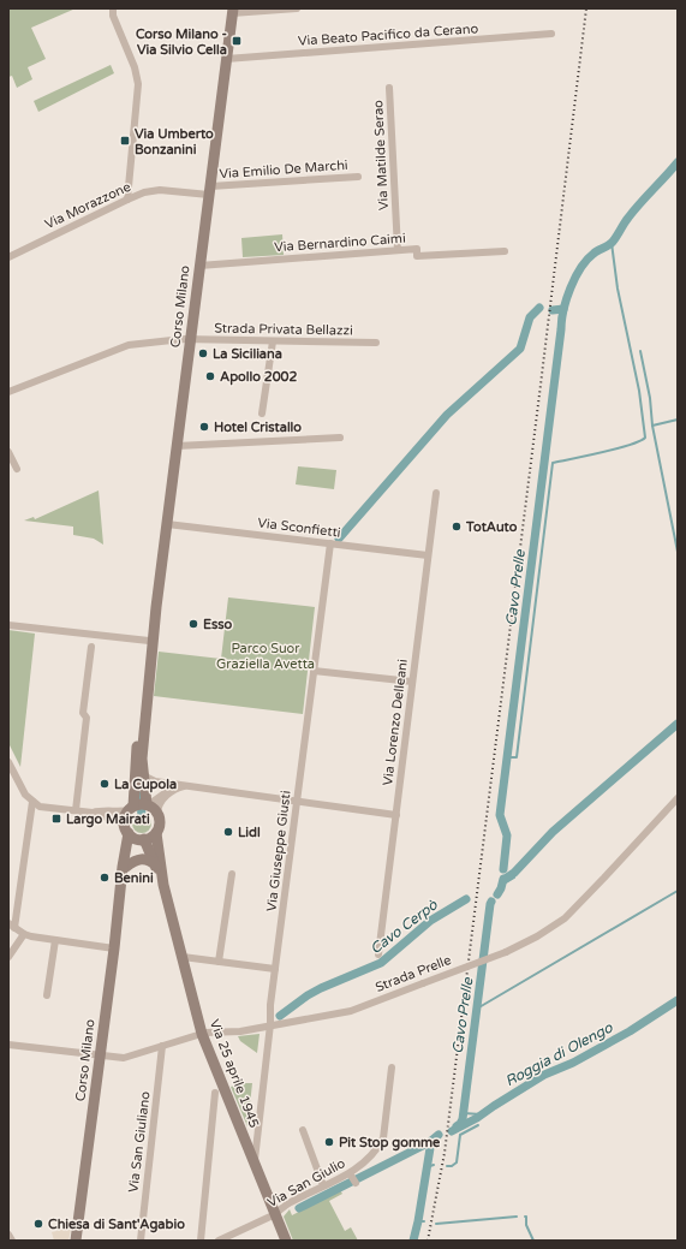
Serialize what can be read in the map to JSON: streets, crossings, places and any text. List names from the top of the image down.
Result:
{
  "streets": {
    "main road": ["Corso Milano", "Via 25 aprile 1945"],
    "street": [
      "Via Beato Pacifico da Cerano",
      "Via Matilde Serao",
      "Via Emilio De Marchi",
      "Via Morazzone",
      "Via Bernardino Caimi",
      "Strada Privata Bellazzi",
      "Via Sconfietti",
      "Via Lorenzo Delleani",
      "Via Giuseppe Giusti",
      "Strada Prelle",
      "Via San Giuliano",
      "Via San Giulio"
    ]
  },
  "crossings": [
    ["Via Beato Pacifico da Cerano", "Corso Milano"],
    ["Via Matilde Serao", "Via Bernardino Caimi"],
    ["Via Emilio De Marchi", "Via Morazzone"],
    ["Via Emilio De Marchi", "Corso Milano"],
    ["Via Morazzone", "Corso Milano"],
    ["Via Bernardino Caimi", "Corso Milano"],
    ["Corso Milano", "Strada Privata Bellazzi"],
    ["Corso Milano", "Via Sconfietti"],
    ["Corso Milano", "Strada Prelle"],
    ["Via Sconfietti", "Via Lorenzo Delleani"],
    ["Via Sconfietti", "Via Giuseppe Giusti"],
    ["Via Giuseppe Giusti", "Strada Prelle"],
    ["Via Giuseppe Giusti", "Via 25 aprile 1945"],
    ["Strada Prelle", "Via 25 aprile 1945"],
    ["Strada Prelle", "Via San Giuliano"],
    ["Via 25 aprile 1945", "Via San Giulio"]
  ],
  "water": ["Cavo Prelle", "Cavo Cerpò", "Roggia di Olengo"],
  "parks": ["Parco Suor Graziella Avetta"],
  "places": {
    "transit": ["Corso Milano - Via Silvio Cella", "Via Umberto Bonzanini", "Largo Mairati"],
    "other": [
      "La Siciliana",
      "Apollo 2002",
      "Hotel Cristallo",
      "TotAuto",
      "Esso",
      "La Cupola",
      "Lidl",
      "Benini",
      "Pit Stop gomme",
      "Chiesa di Sant'Agabio"
    ]
  }
}
